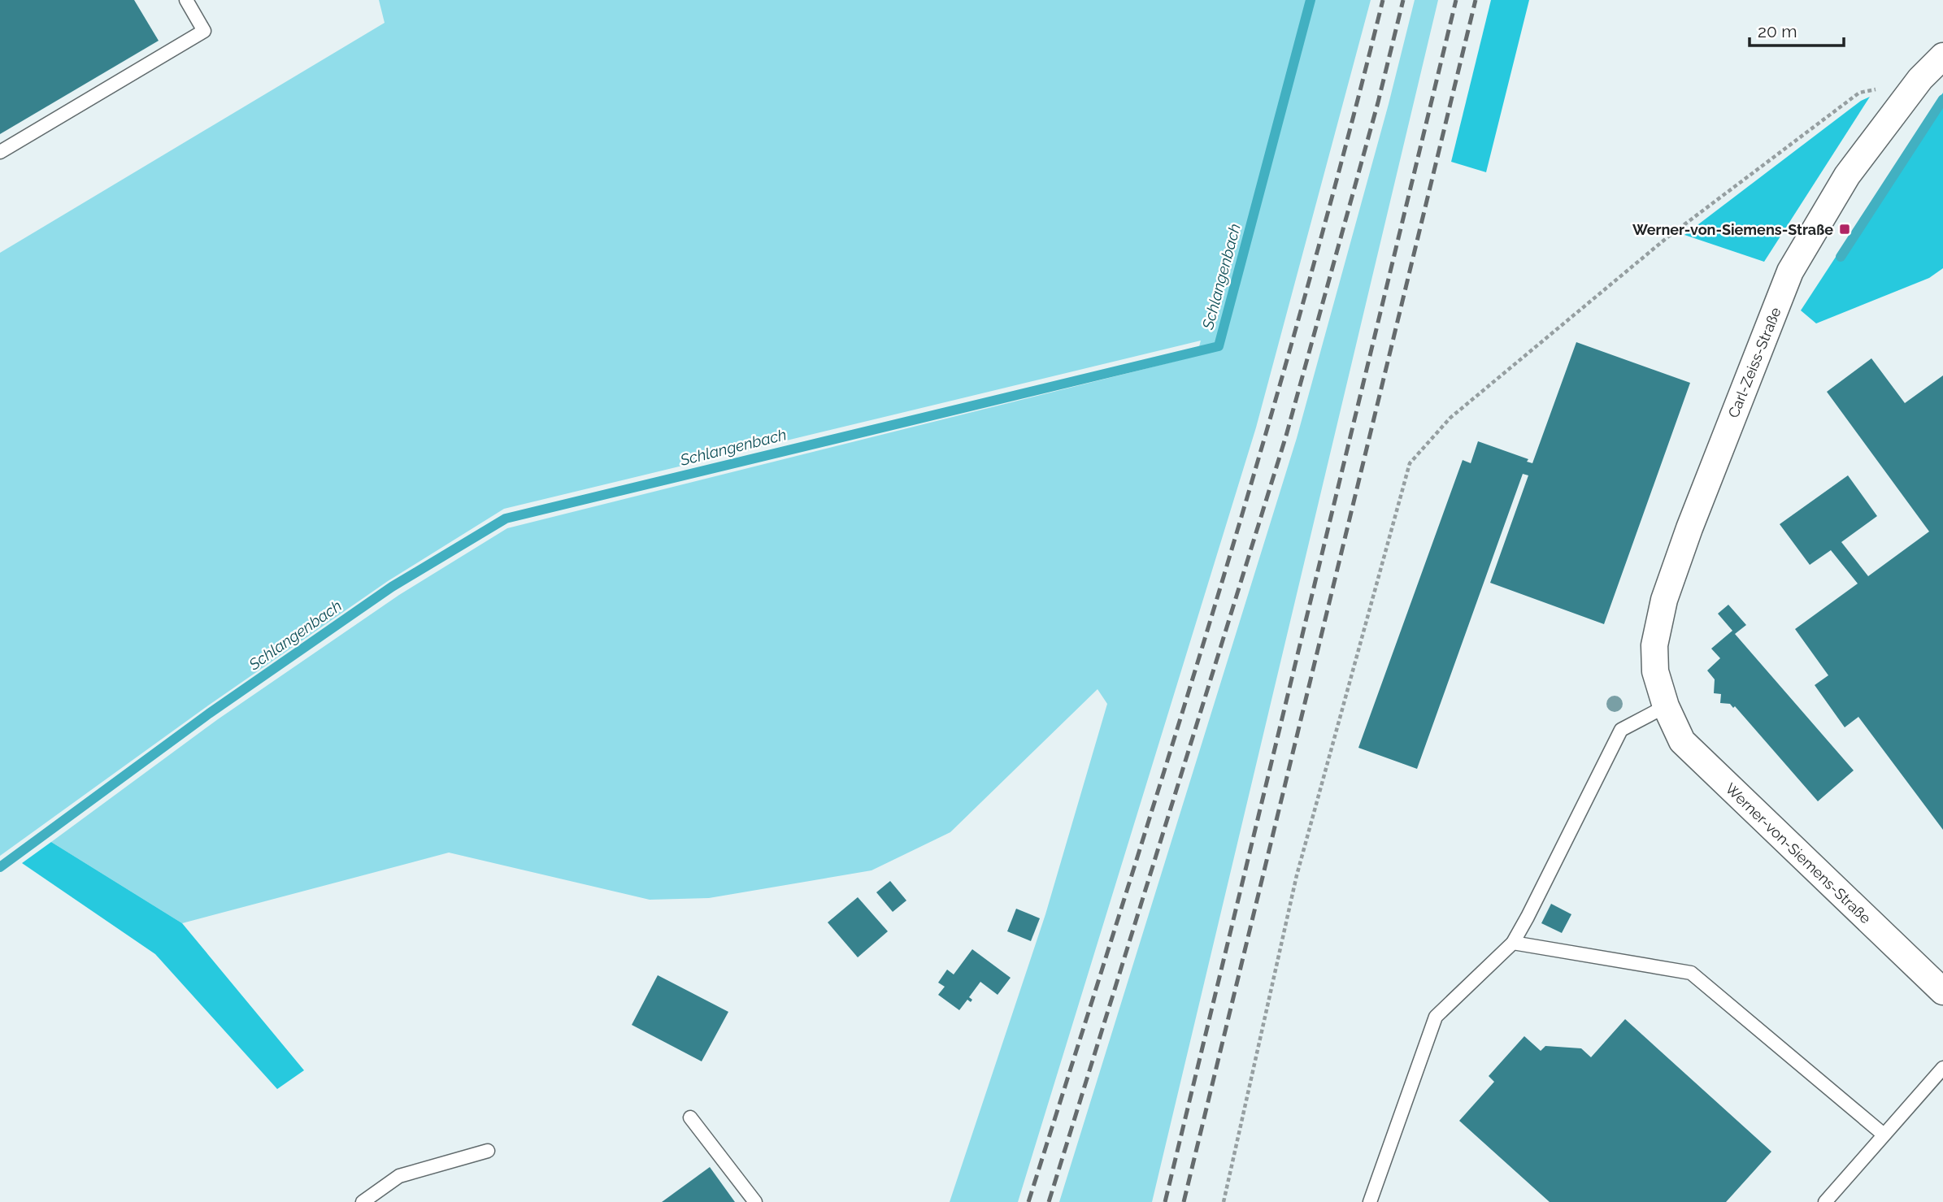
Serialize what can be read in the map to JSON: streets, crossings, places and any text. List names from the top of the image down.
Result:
{
  "streets": {
    "street": ["Carl-Zeiss-Straße", "Werner-von-Siemens-Straße"]
  },
  "crossings": [
    ["Carl-Zeiss-Straße", "Werner-von-Siemens-Straße"]
  ],
  "water": ["Schlangenbach"],
  "places": {
    "transit": ["Werner-von-Siemens-Straße"]
  },
  "scale_bar": "20 m"
}
